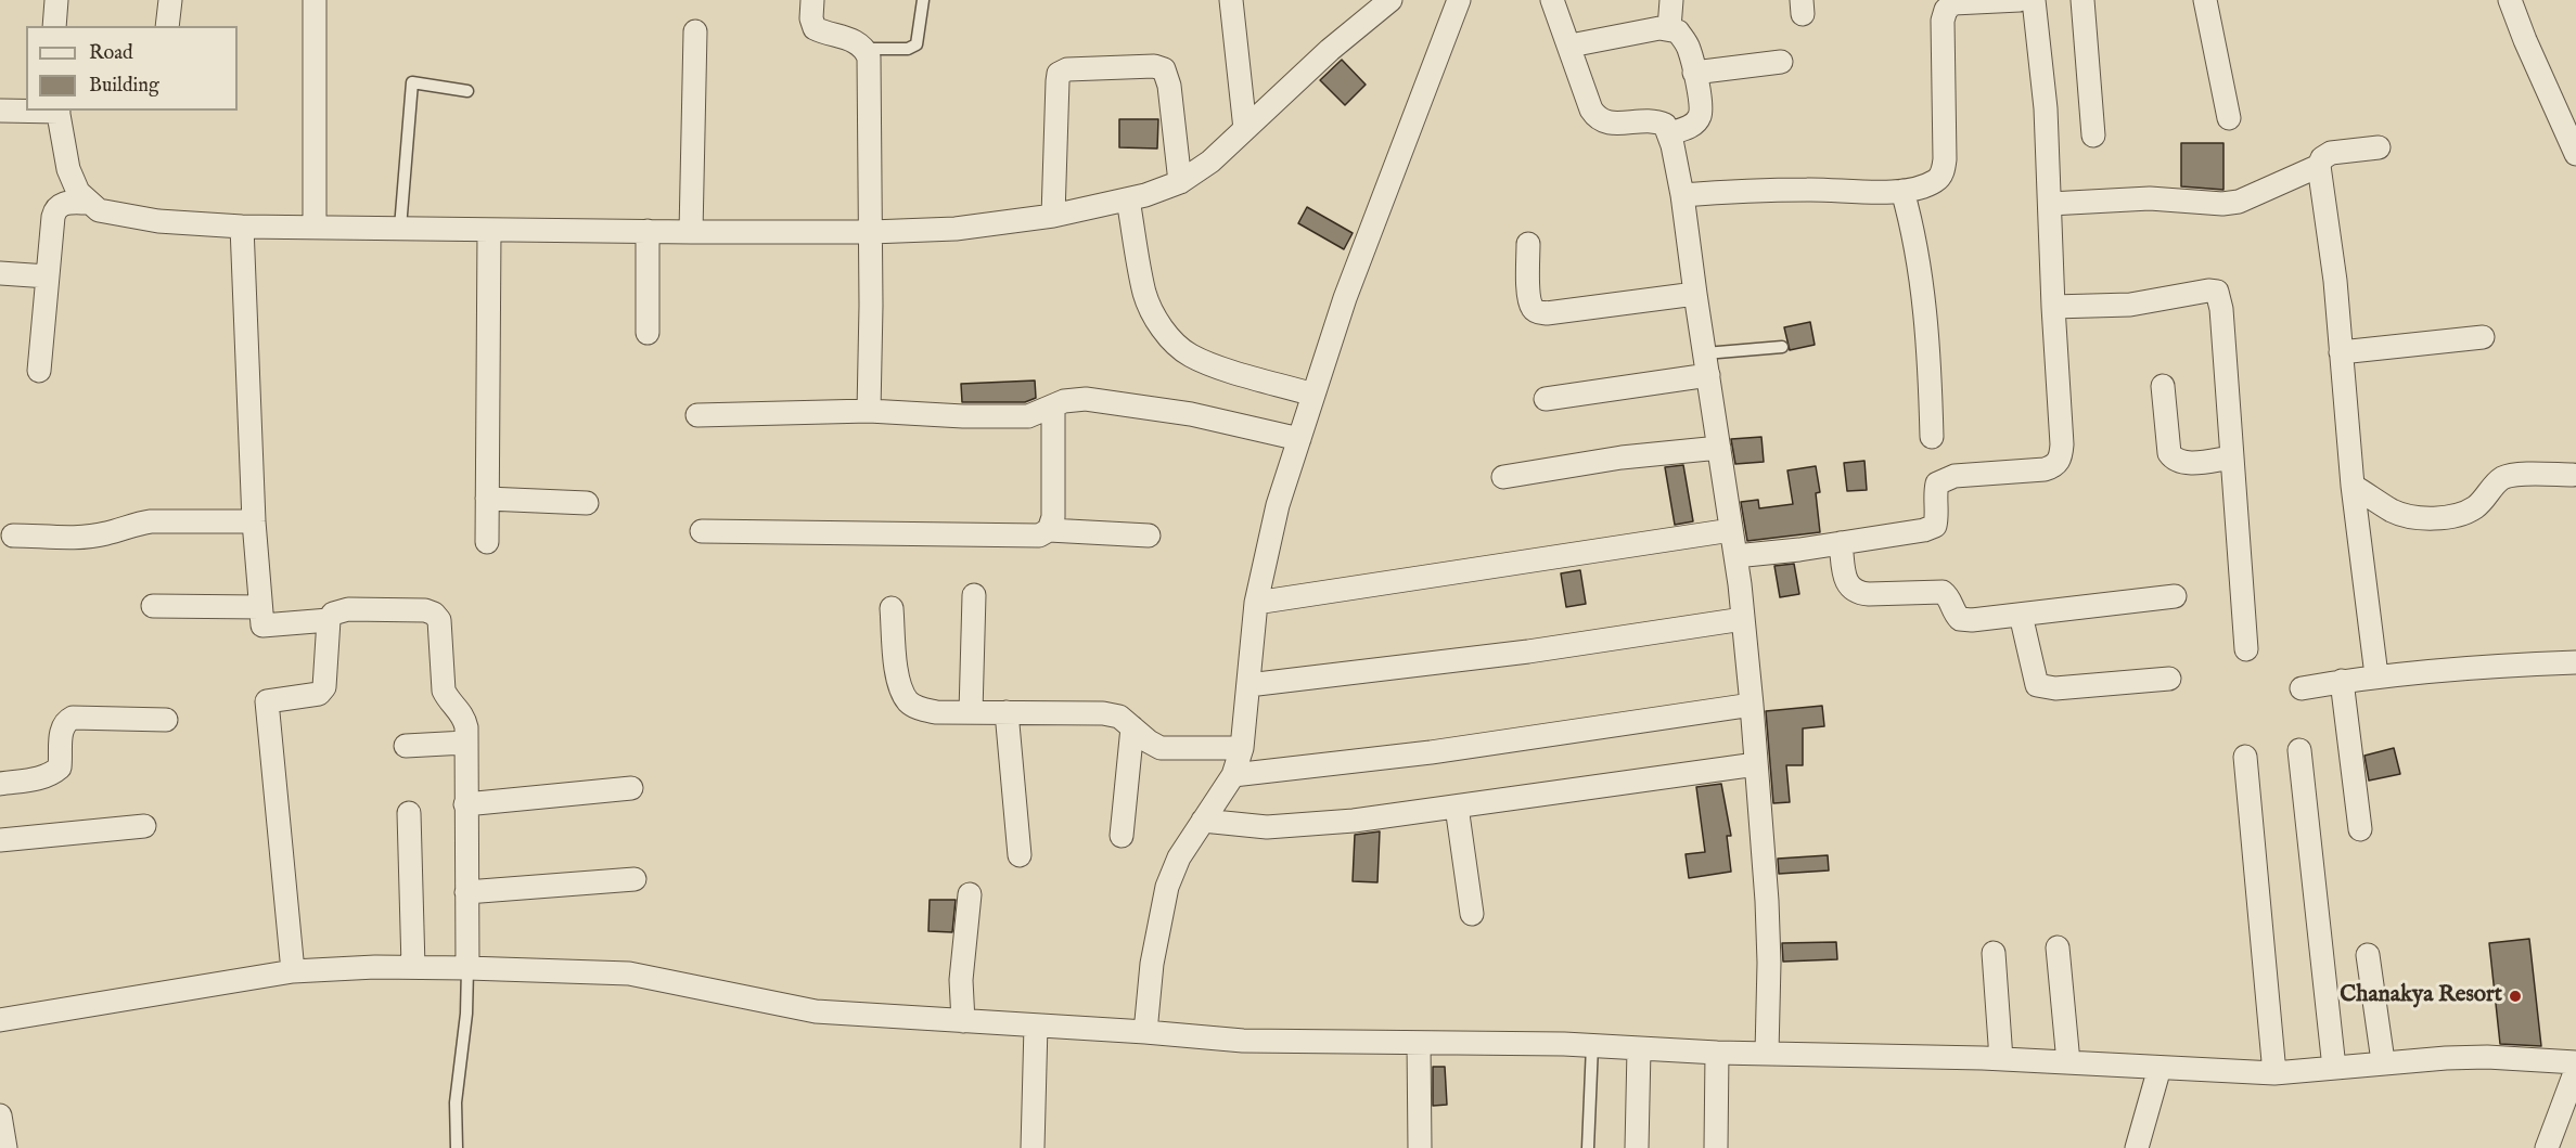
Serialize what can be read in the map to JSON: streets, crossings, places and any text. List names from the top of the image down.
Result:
{
  "places": ["Chanakya Resort"],
  "legend": ["Road", "Building"]
}
